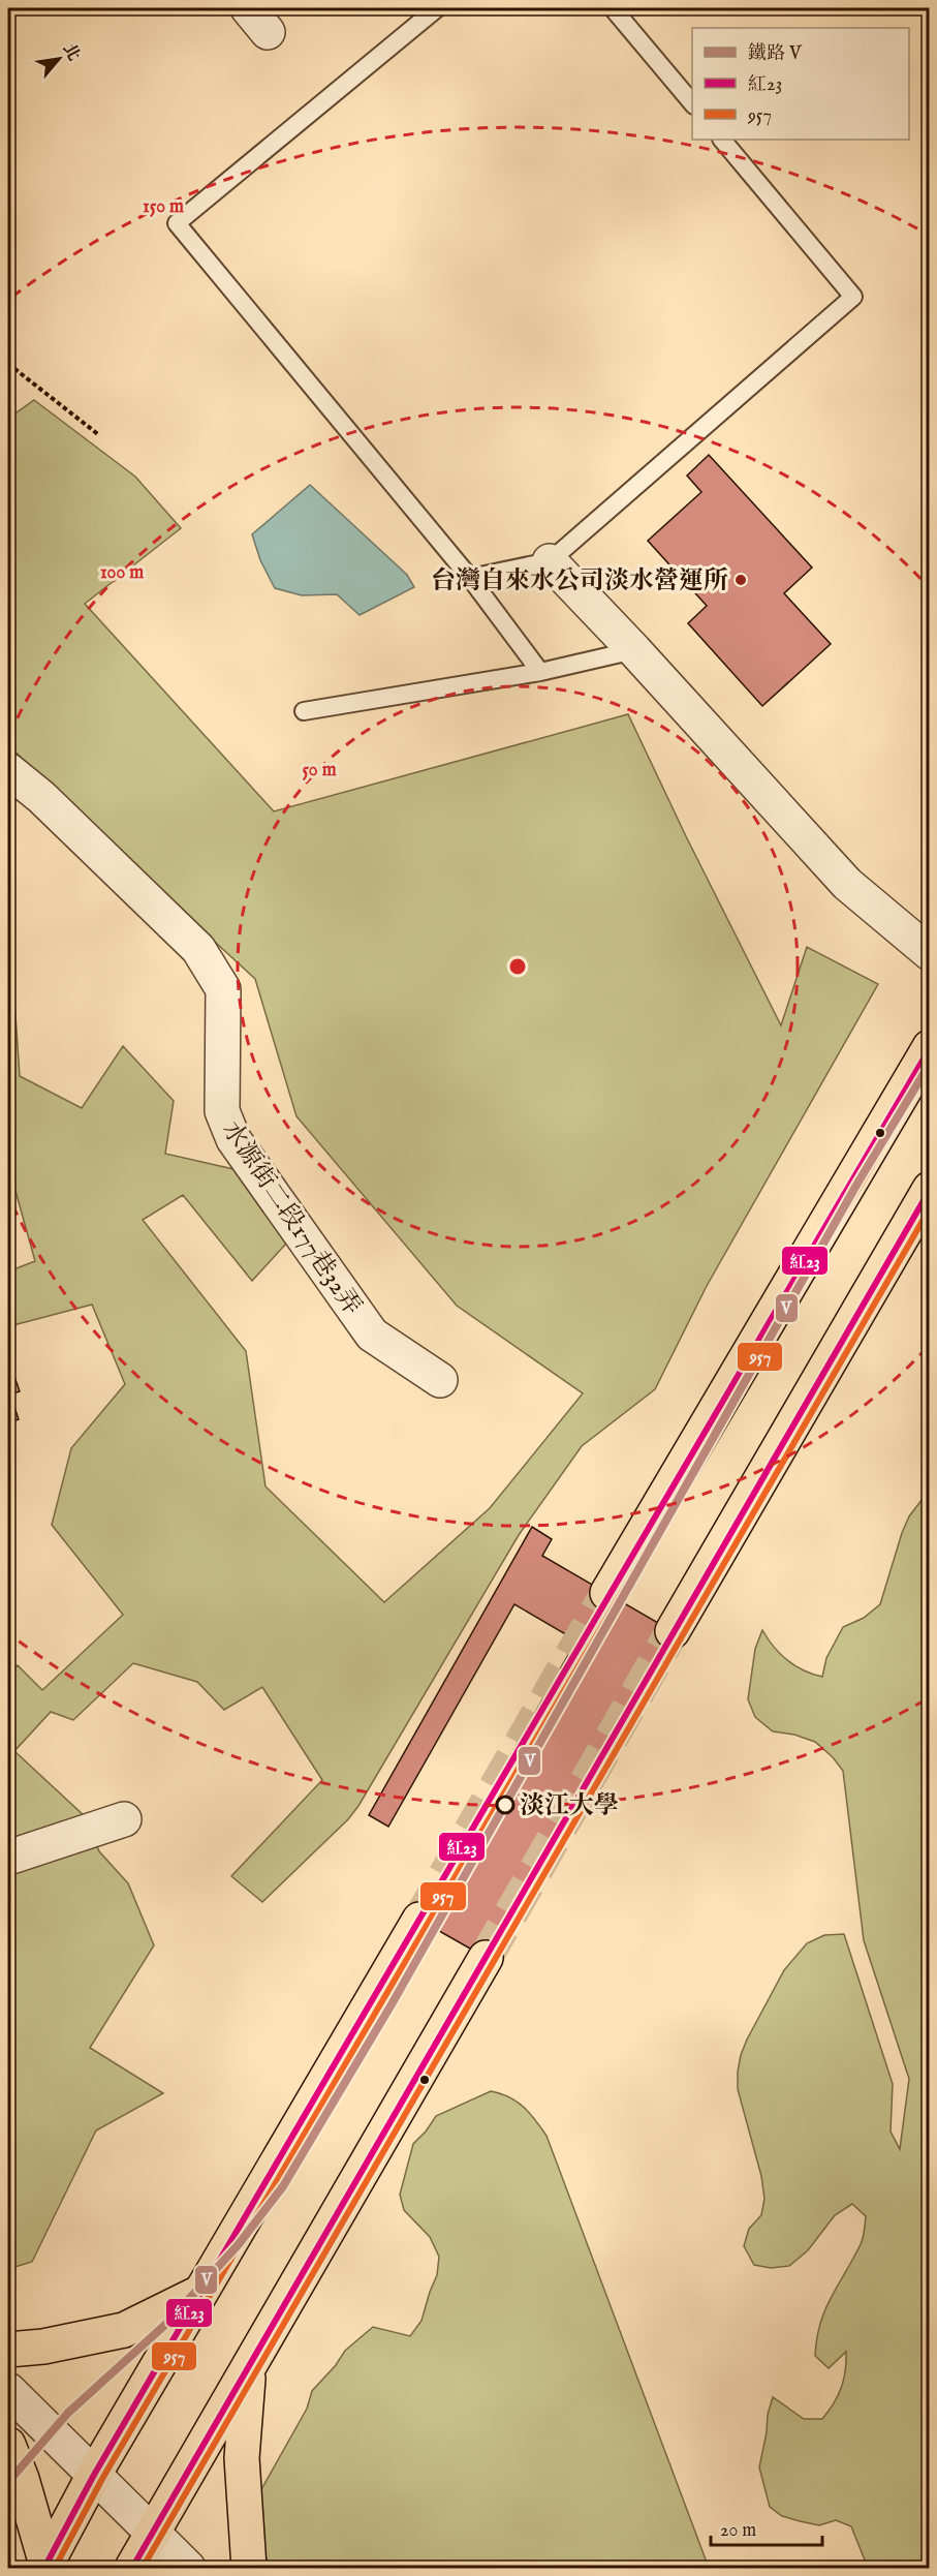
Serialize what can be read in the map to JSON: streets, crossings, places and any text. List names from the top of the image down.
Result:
{
  "streets": {
    "street": ["水源街二段177巷32弄"]
  },
  "places": ["台灣自來水公司淡水營運所", "淡江大學"],
  "lines": ["transit line 紅23", "rail line V", "transit line 957"],
  "legend": ["鐵路 V", "紅23", "957"],
  "scale_bar": "20 m",
  "north": "top right",
  "rings": ["150 m", "100 m", "50 m"]
}
